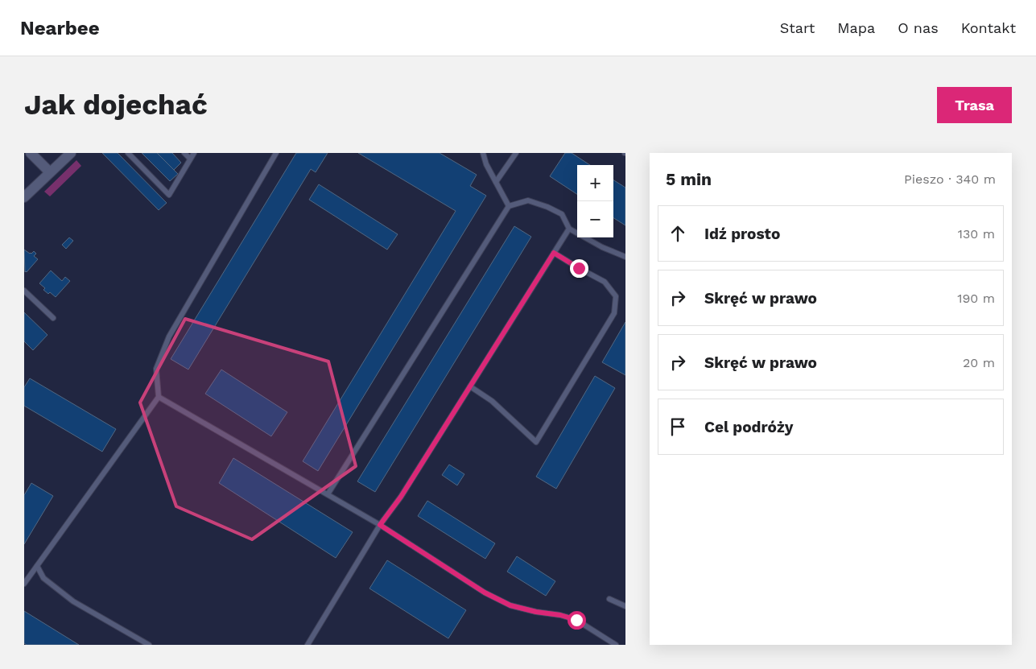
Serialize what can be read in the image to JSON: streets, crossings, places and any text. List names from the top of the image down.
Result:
{
  "page": {
    "header": "Nearbee",
    "nav": [
      "Start",
      "Mapa",
      "O nas",
      "Kontakt"
    ],
    "buttons": "Trasa",
    "title": "Jak dojechać",
    "heading": ["5 min", "Pieszo · 340 m"],
    "map_buttons": ["+", "−"],
    "list": [
      ["Idź prosto", "130 m"],
      ["Skręć w prawo", "190 m"],
      ["Skręć w prawo", "20 m"],
      "Cel podróży"
    ]
  }
}
